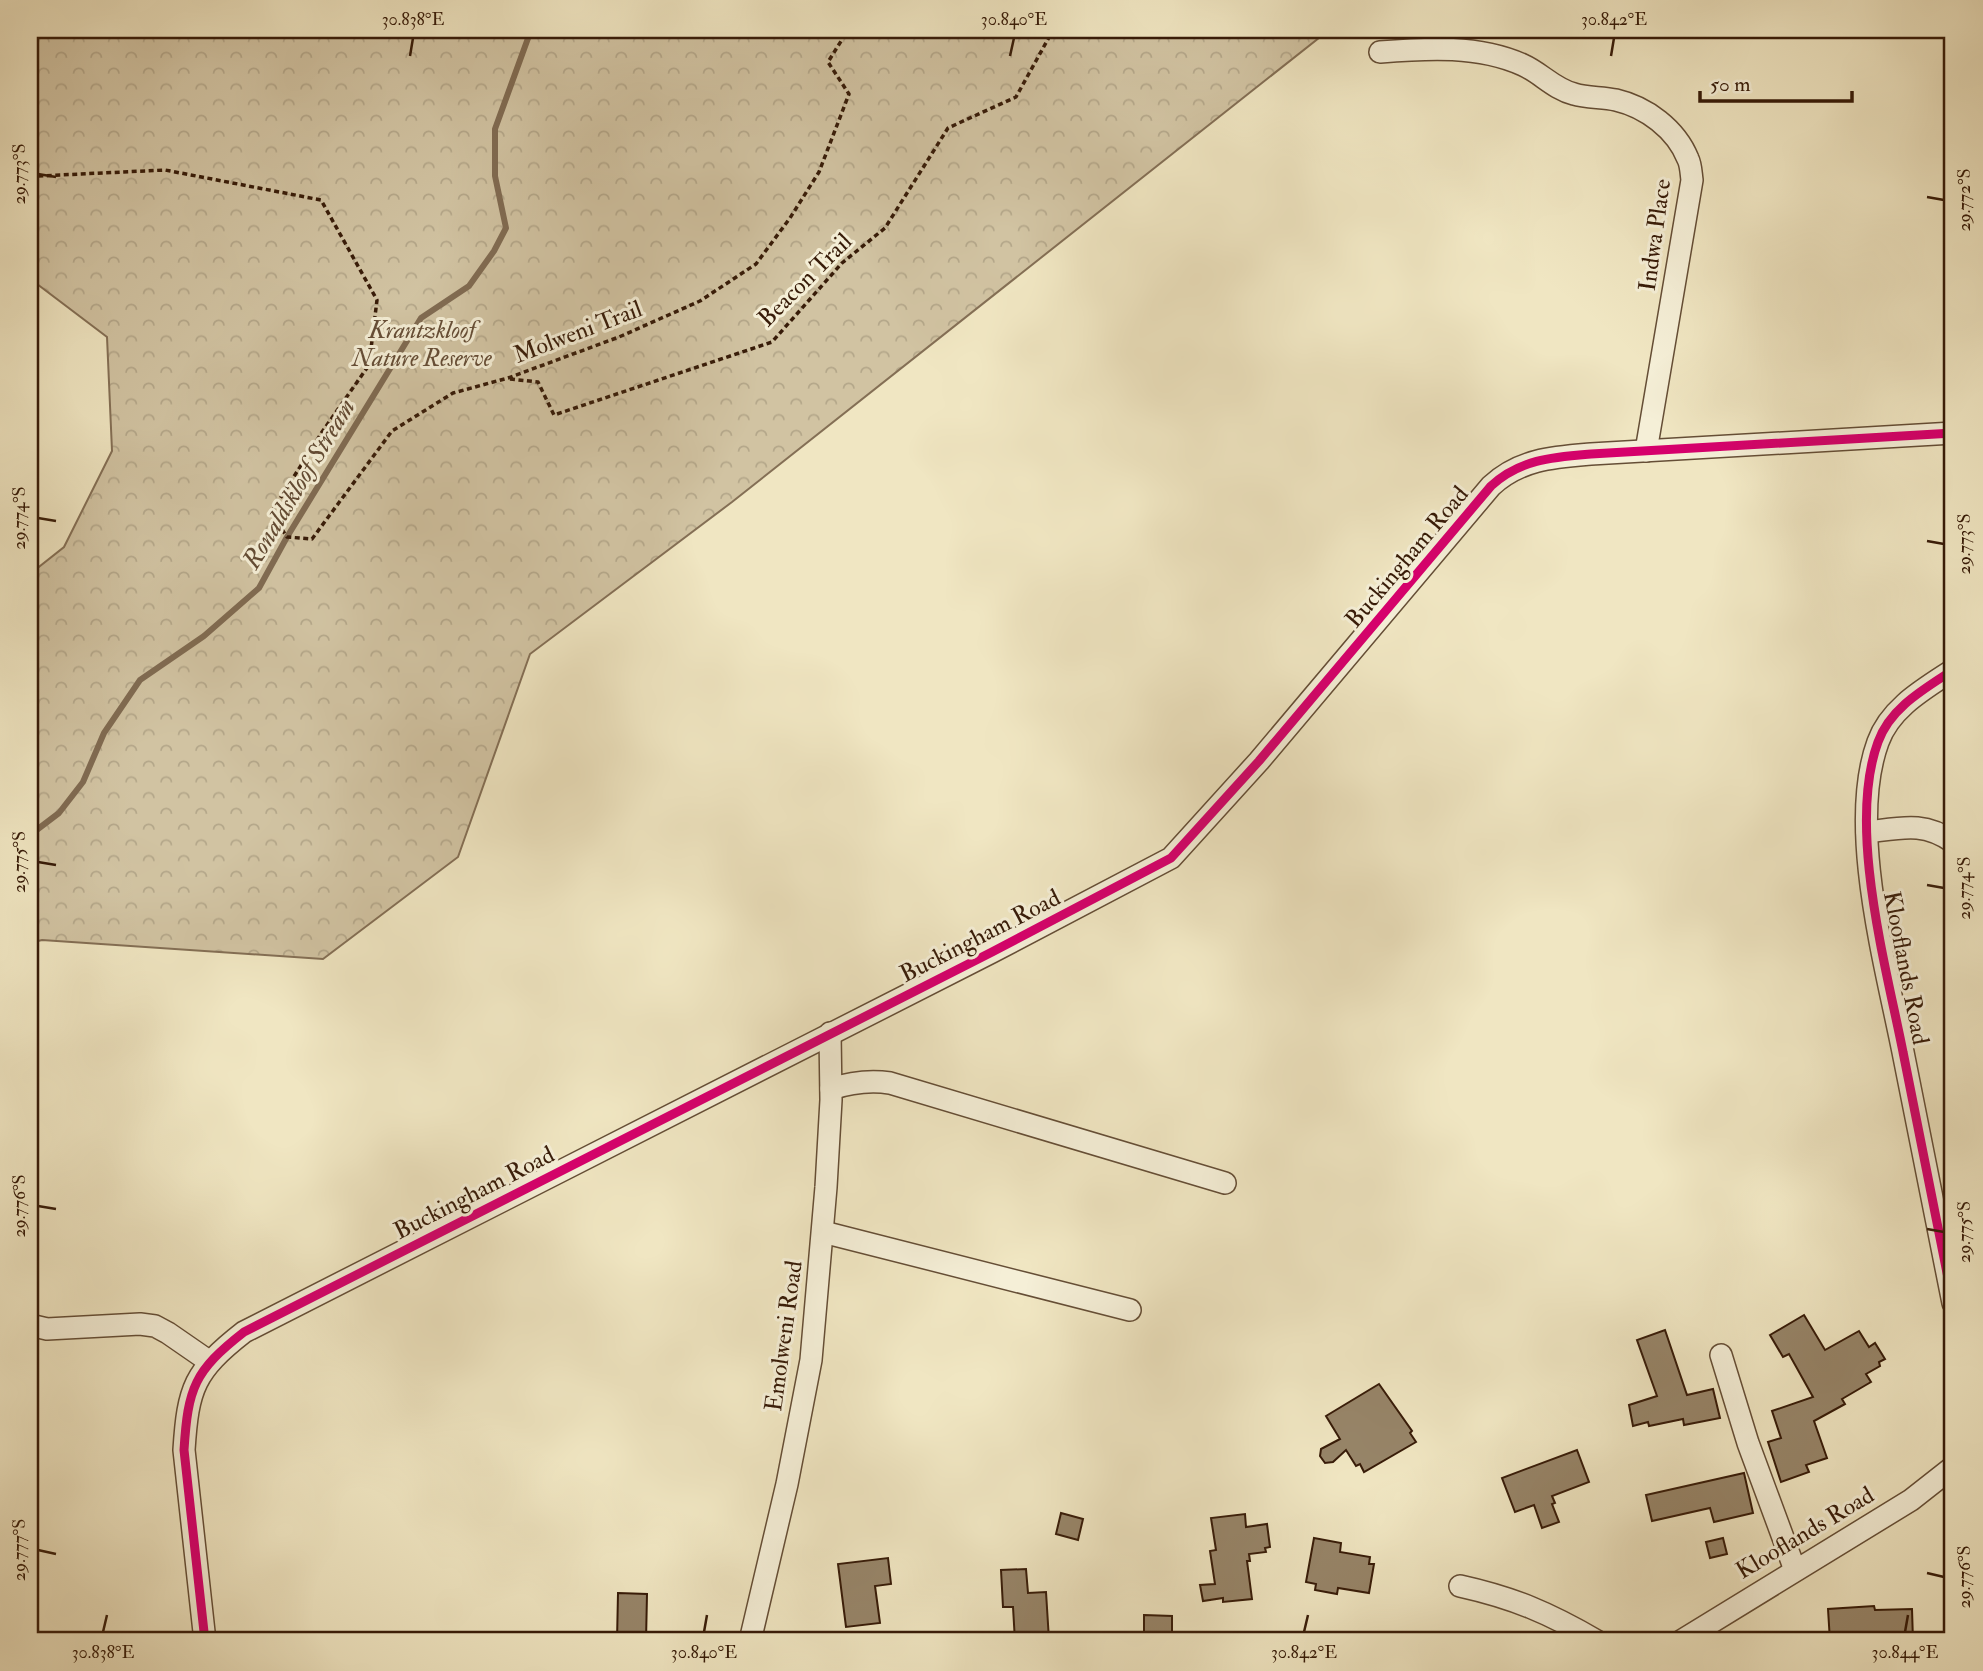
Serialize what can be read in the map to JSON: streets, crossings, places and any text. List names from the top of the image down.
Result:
{
  "streets": {
    "street": [
      "Indwa Place",
      "Buckingham Road",
      "Klooflands Road",
      "Emolweni Road"
    ],
    "path": ["Beacon Trail", "Molweni Trail"]
  },
  "crossings": [
    ["Indwa Place", "Buckingham Road"],
    ["Beacon Trail", "Molweni Trail"],
    ["Buckingham Road", "Emolweni Road"]
  ],
  "water": ["Ronaldskloof Stream"],
  "parks": ["Krantzkloof Nature Reserve"],
  "scale_bar": "50 m",
  "coordinates": [
    "30.838°E",
    "30.840°E",
    "30.842°E",
    "29.773°S",
    "29.772°S",
    "29.774°S",
    "29.775°S",
    "29.776°S",
    "29.777°S",
    "30.844°E"
  ]
}
